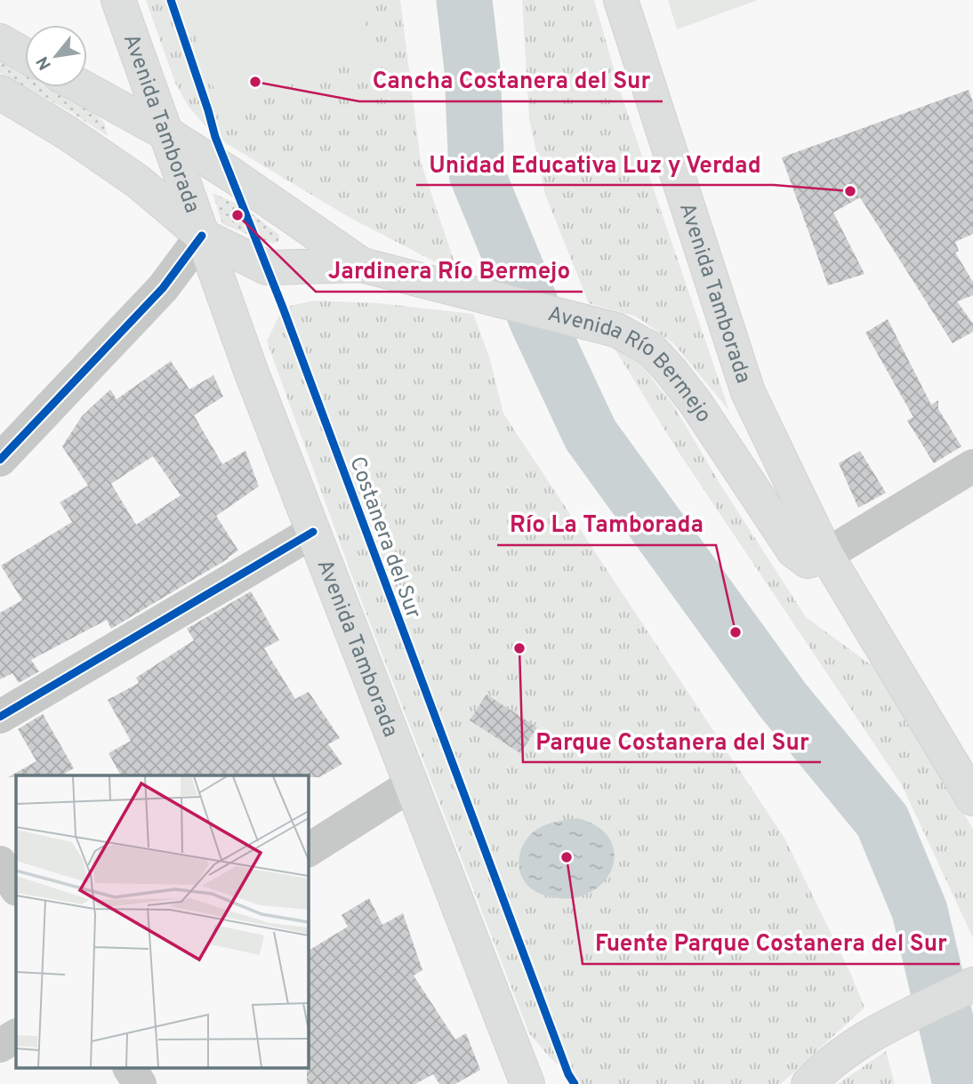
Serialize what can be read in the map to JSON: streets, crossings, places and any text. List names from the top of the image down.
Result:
{
  "streets": {
    "main road": ["Avenida Tamborada", "Avenida Río Bermejo"],
    "cycle path": ["Costanera del Sur"]
  },
  "crossings": [
    ["Avenida Tamborada", "Avenida Río Bermejo"]
  ],
  "places": [
    "Cancha Costanera del Sur",
    "Unidad Educativa Luz y Verdad",
    "Jardinera Río Bermejo",
    "Río La Tamborada",
    "Parque Costanera del Sur",
    "Fuente Parque Costanera del Sur"
  ],
  "north": "bottom left"
}
